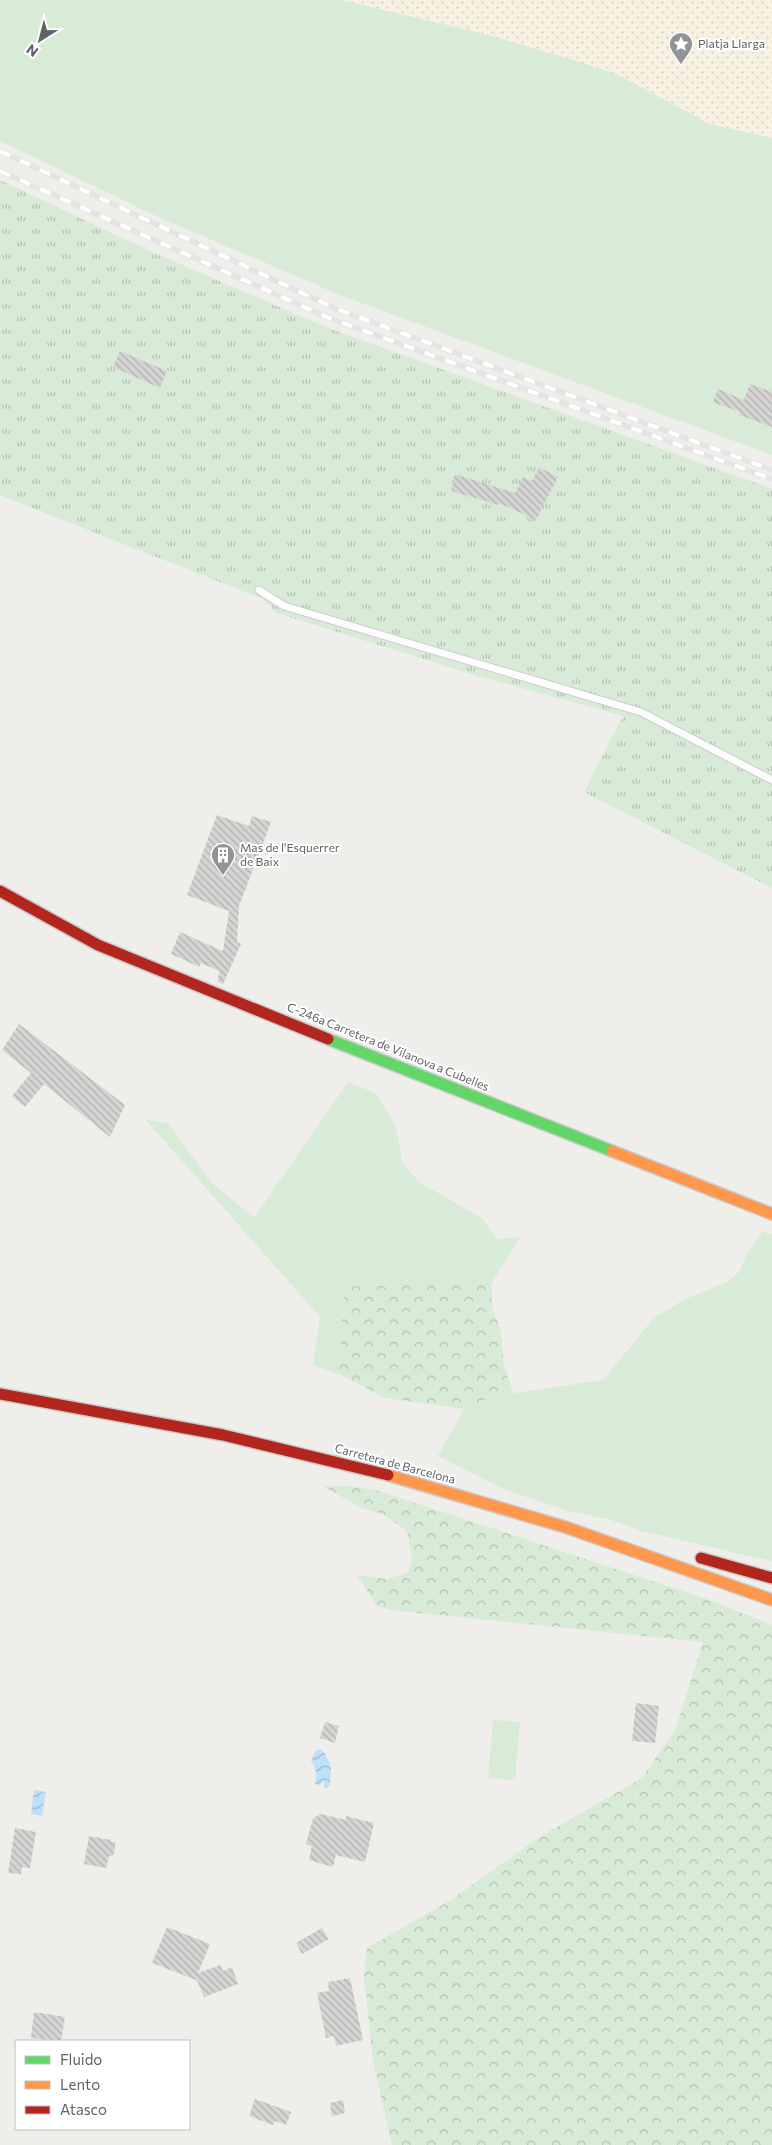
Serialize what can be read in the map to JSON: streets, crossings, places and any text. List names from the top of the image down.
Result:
{
  "streets": {
    "main road": ["C-246a Carretera de Vilanova a Cubelles", "Carretera de Barcelona"]
  },
  "places": {
    "place": ["Platja Llarga"],
    "building": ["Mas de l'Esquerrer de Baix"]
  },
  "legend": ["Fluido", "Lento", "Atasco"],
  "north": "bottom left"
}
